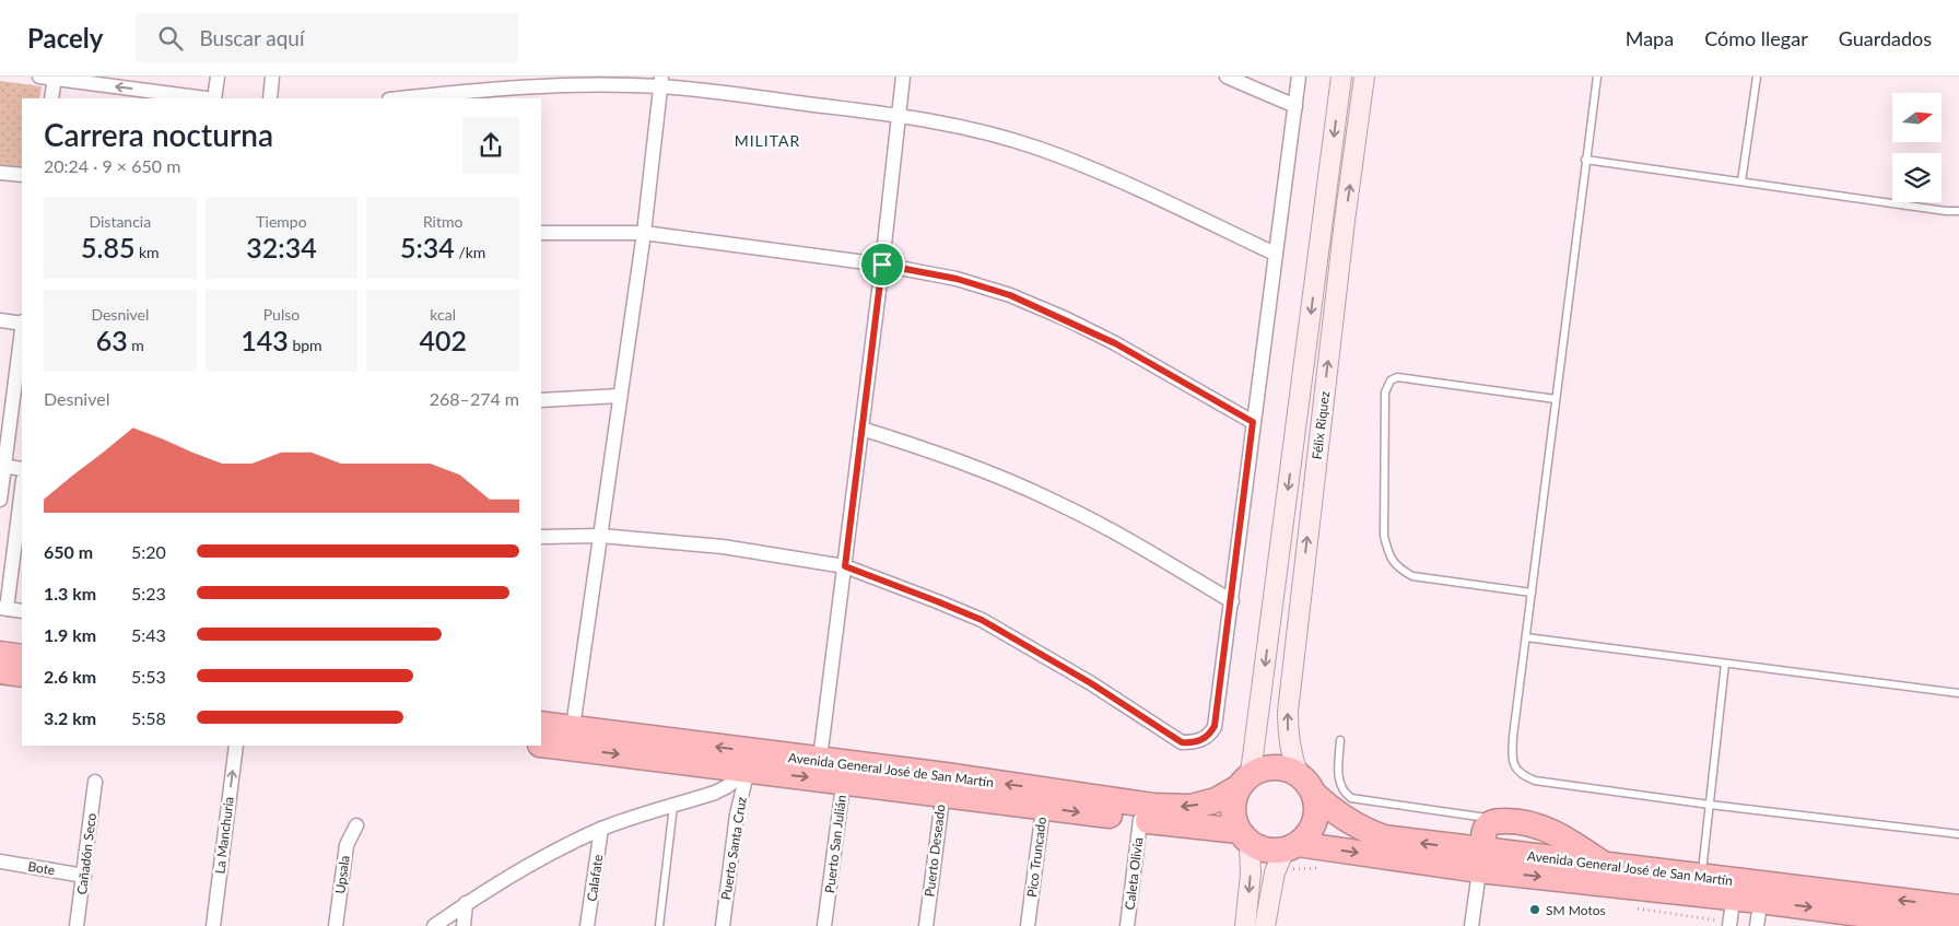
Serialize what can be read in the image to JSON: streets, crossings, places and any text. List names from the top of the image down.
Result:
{
  "streets": {
    "highway": ["Avenida General José de San Martín"],
    "street": [
      "Félix Riquez",
      "La Manchuria",
      "Puerto San Julián",
      "Puerto Santa Cruz",
      "Puerto Deseado",
      "Cañadón Seco",
      "Pico Truncado",
      "Bote",
      "Caleta Olivia",
      "Upsala",
      "Calafate"
    ]
  },
  "crossings": [
    ["Félix Riquez", "Avenida General José de San Martín"],
    ["Avenida General José de San Martín", "Puerto San Julián"],
    ["Avenida General José de San Martín", "Puerto Santa Cruz"],
    ["Avenida General José de San Martín", "Puerto Deseado"],
    ["Avenida General José de San Martín", "Pico Truncado"],
    ["Avenida General José de San Martín", "Caleta Olivia"],
    ["Cañadón Seco", "Bote"]
  ],
  "one_way": ["La Manchuria"],
  "districts": ["MILITAR"],
  "places": ["SM Motos"],
  "north": "right",
  "page": {
    "header": "Pacely",
    "search": "Buscar aquí",
    "nav": ["Mapa", "Cómo llegar", "Guardados"],
    "heading": ["Carrera nocturna", "20:24 · 9 × 650 m"],
    "stats": [
      ["Distancia", "5.85 km"],
      ["Tiempo", "32:34"],
      ["Ritmo", "5:34 /km"],
      ["Desnivel", "63 m"],
      ["Pulso", "143 bpm"],
      ["kcal", "402"]
    ],
    "chart": ["Desnivel", "268–274 m"],
    "list": [
      {
        "name": "650 m",
        "note": "5:20"
      },
      {
        "name": "1.3 km",
        "note": "5:23"
      },
      {
        "name": "1.9 km",
        "note": "5:43"
      },
      {
        "name": "2.6 km",
        "note": "5:53"
      },
      {
        "name": "3.2 km",
        "note": "5:58"
      }
    ]
  }
}
